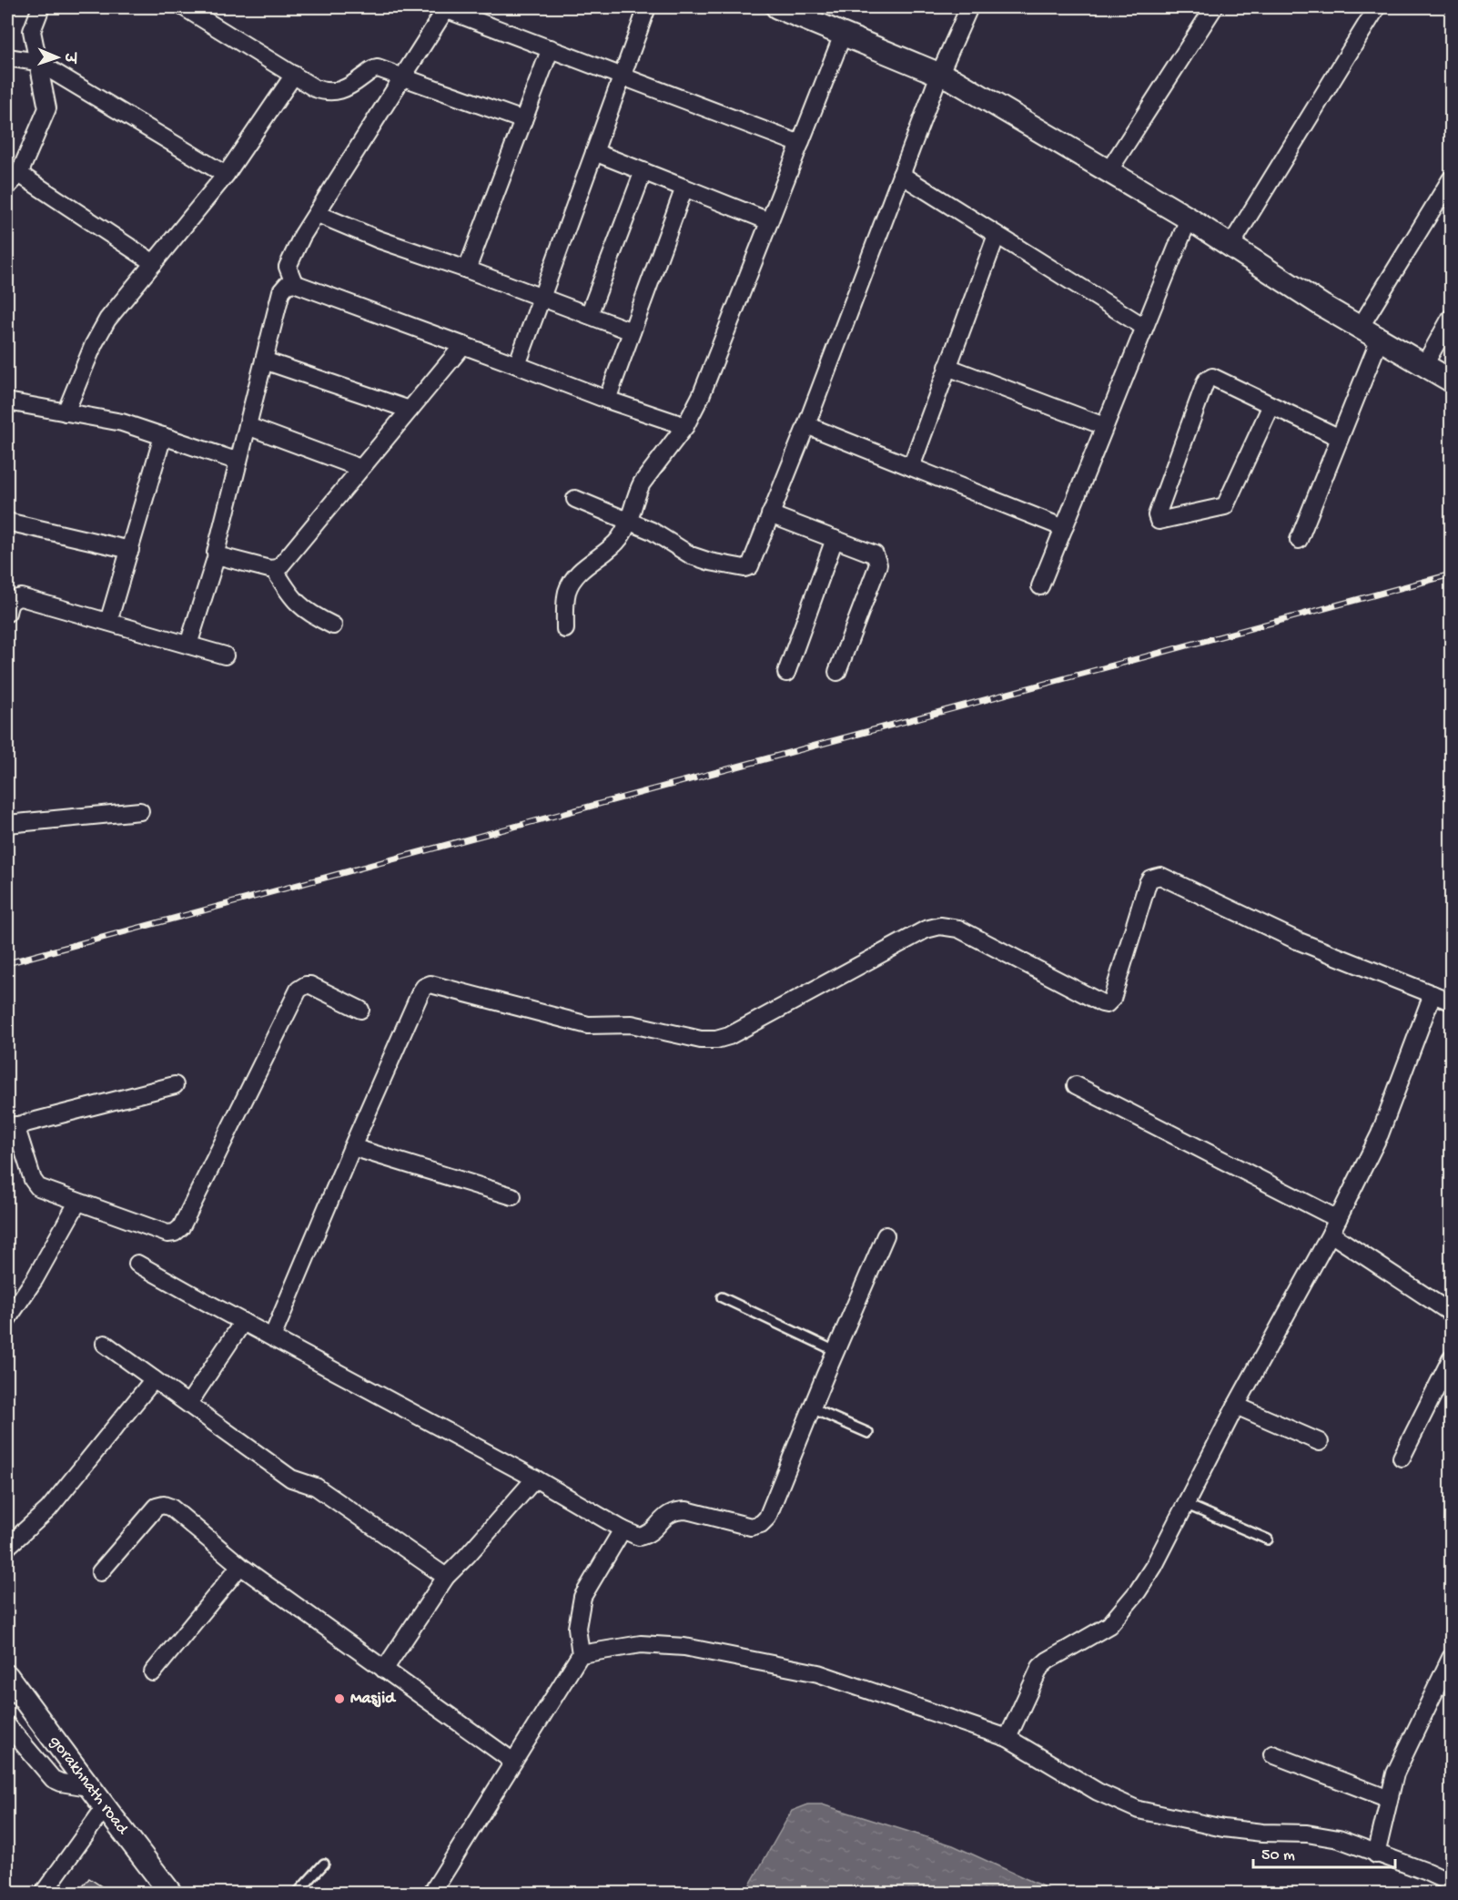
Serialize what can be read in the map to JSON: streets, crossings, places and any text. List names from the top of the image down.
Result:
{
  "streets": {
    "street": ["gorakhnath road"]
  },
  "places": ["Masjid"],
  "scale_bar": "50 m",
  "north": "right"
}
